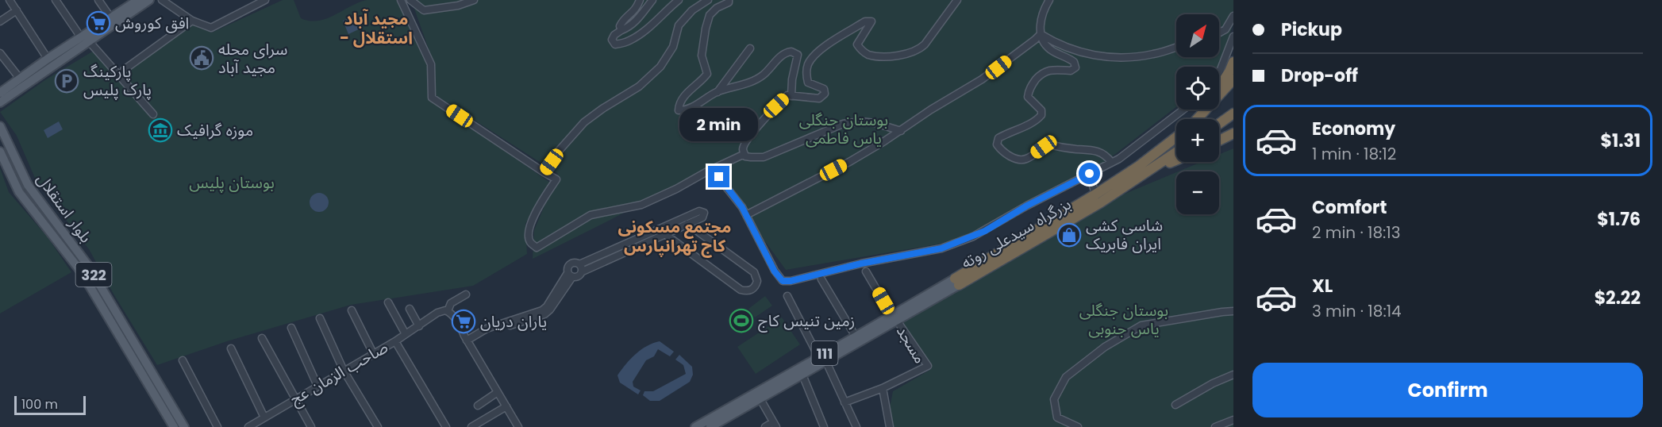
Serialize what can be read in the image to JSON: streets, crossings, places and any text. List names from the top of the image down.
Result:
{
  "streets": {
    "highway": ["بزرگراه سیدعلی روته", "111"],
    "main road": ["بلوار استقلال", "322"],
    "street": ["مسجد", "صاحب الزمان عج"]
  },
  "crossings": [
    ["بزرگراه سیدعلی روته", "111"],
    ["مسجد", "111"]
  ],
  "districts": ["مجید آباد - استقلال", "مجتمع مسکونی کاج تهرانپارس"],
  "parks": ["بوستان جنگلی یاس فاطمی", "بوستان پلیس", "بوستان جنگلی یاس جنوبی"],
  "places": {
    "supermarket": ["افق کوروش", "یاران دریان"],
    "public building": ["سرای محله مجید آباد"],
    "parking": ["پارکینگ پارک پلیس"],
    "museum": ["موزه گرافیک"],
    "shop": ["شاسی کشی ایران فابریک"],
    "sports": ["زمین تنیس کاج"]
  },
  "scale_bar": "100 m",
  "north": "top right",
  "page": {
    "banner": ["Pickup", "Drop-off"],
    "map_buttons": ["+", "−"],
    "list": [
      {
        "name": "Economy",
        "note": "1 min · 18:12",
        "value": "$1.31"
      },
      {
        "name": "Comfort",
        "note": "2 min · 18:13",
        "value": "$1.76"
      },
      {
        "name": "XL",
        "note": "3 min · 18:14",
        "value": "$2.22"
      }
    ],
    "bubble": "2 min",
    "buttons": "Confirm",
    "scale": "100 m"
  }
}
